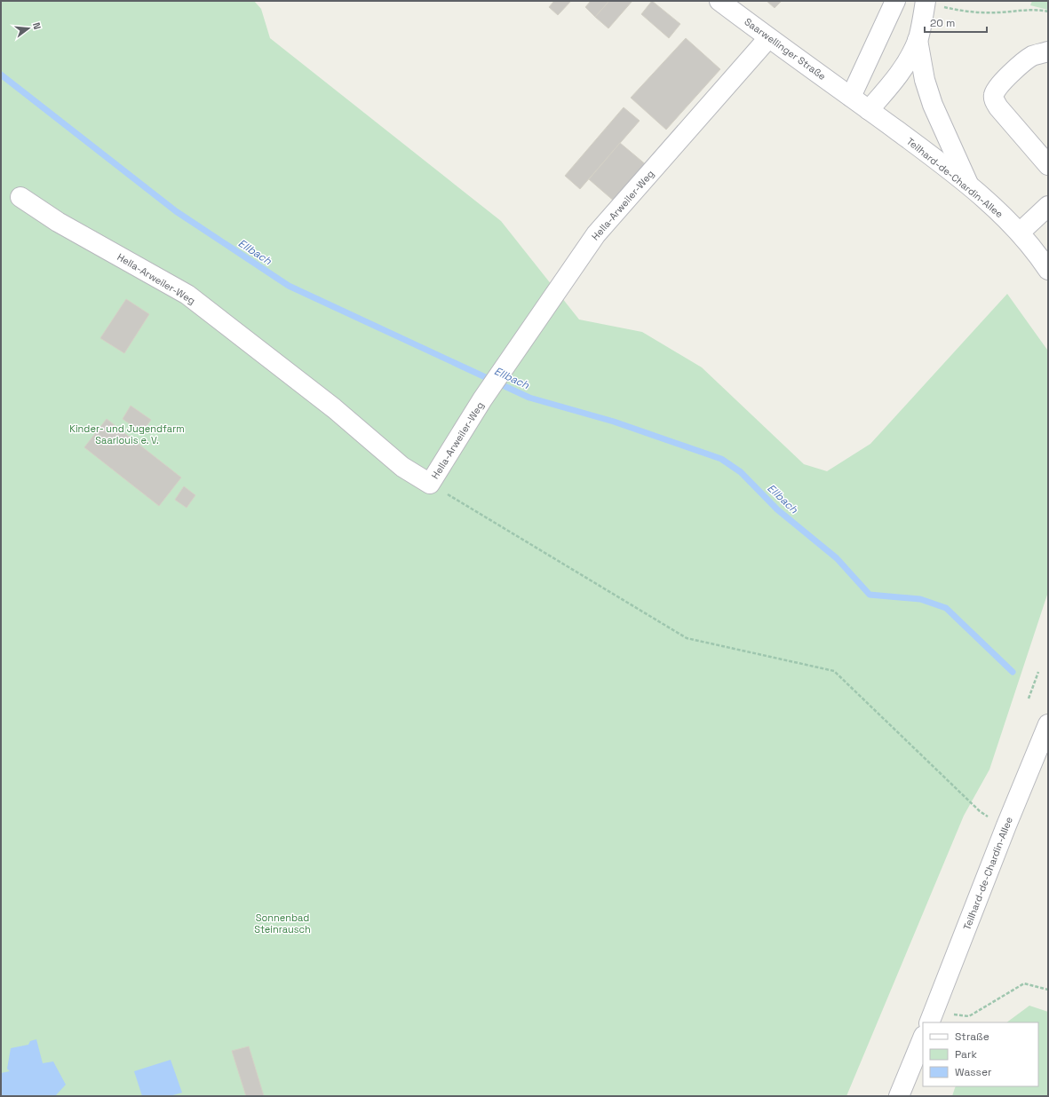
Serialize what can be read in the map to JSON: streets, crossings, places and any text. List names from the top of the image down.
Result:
{
  "streets": {
    "street": ["Saarwellinger Straße", "Teilhard-de-Chardin-Allee", "Hella-Arweiler-Weg"]
  },
  "crossings": [
    ["Saarwellinger Straße", "Teilhard-de-Chardin-Allee"],
    ["Saarwellinger Straße", "Hella-Arweiler-Weg"]
  ],
  "water": ["Ellbach"],
  "parks": ["Kinder- und Jugendfarm Saarlouis e. V.", "Sonnenbad Steinrausch"],
  "legend": ["Straße", "Park", "Wasser"],
  "scale_bar": "20 m",
  "north": "right"
}
